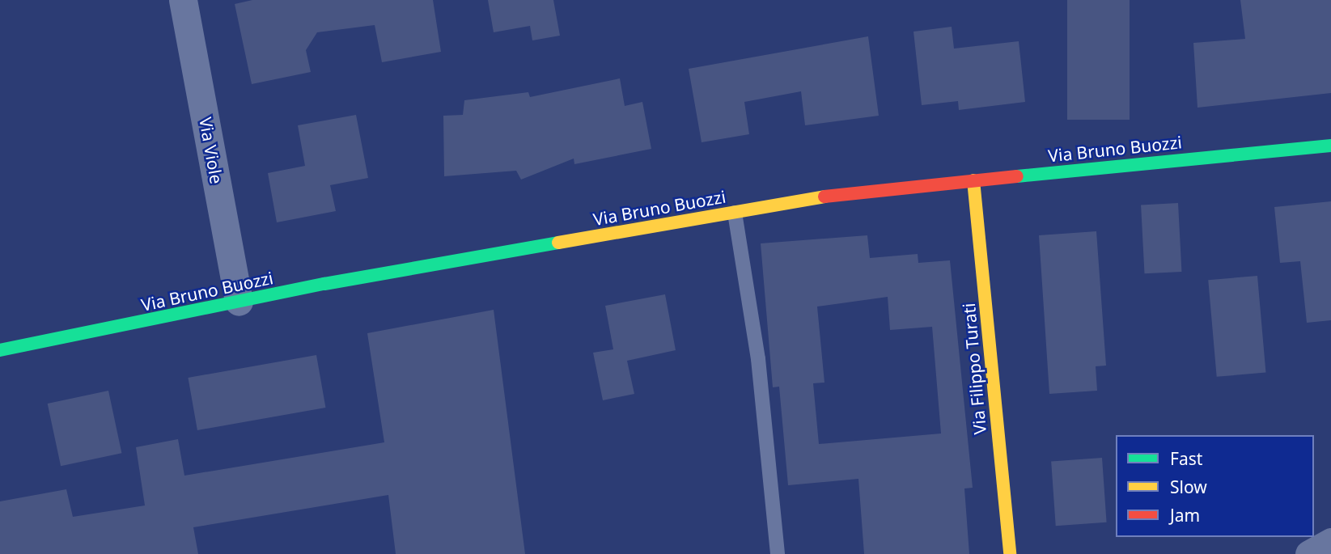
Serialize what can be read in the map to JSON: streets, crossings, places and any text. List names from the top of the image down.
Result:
{
  "streets": {
    "street": ["Via Bruno Buozzi", "Via Viole", "Via Filippo Turati"]
  },
  "crossings": [
    ["Via Bruno Buozzi", "Via Viole"],
    ["Via Bruno Buozzi", "Via Filippo Turati"]
  ],
  "legend": ["Fast", "Slow", "Jam"]
}
